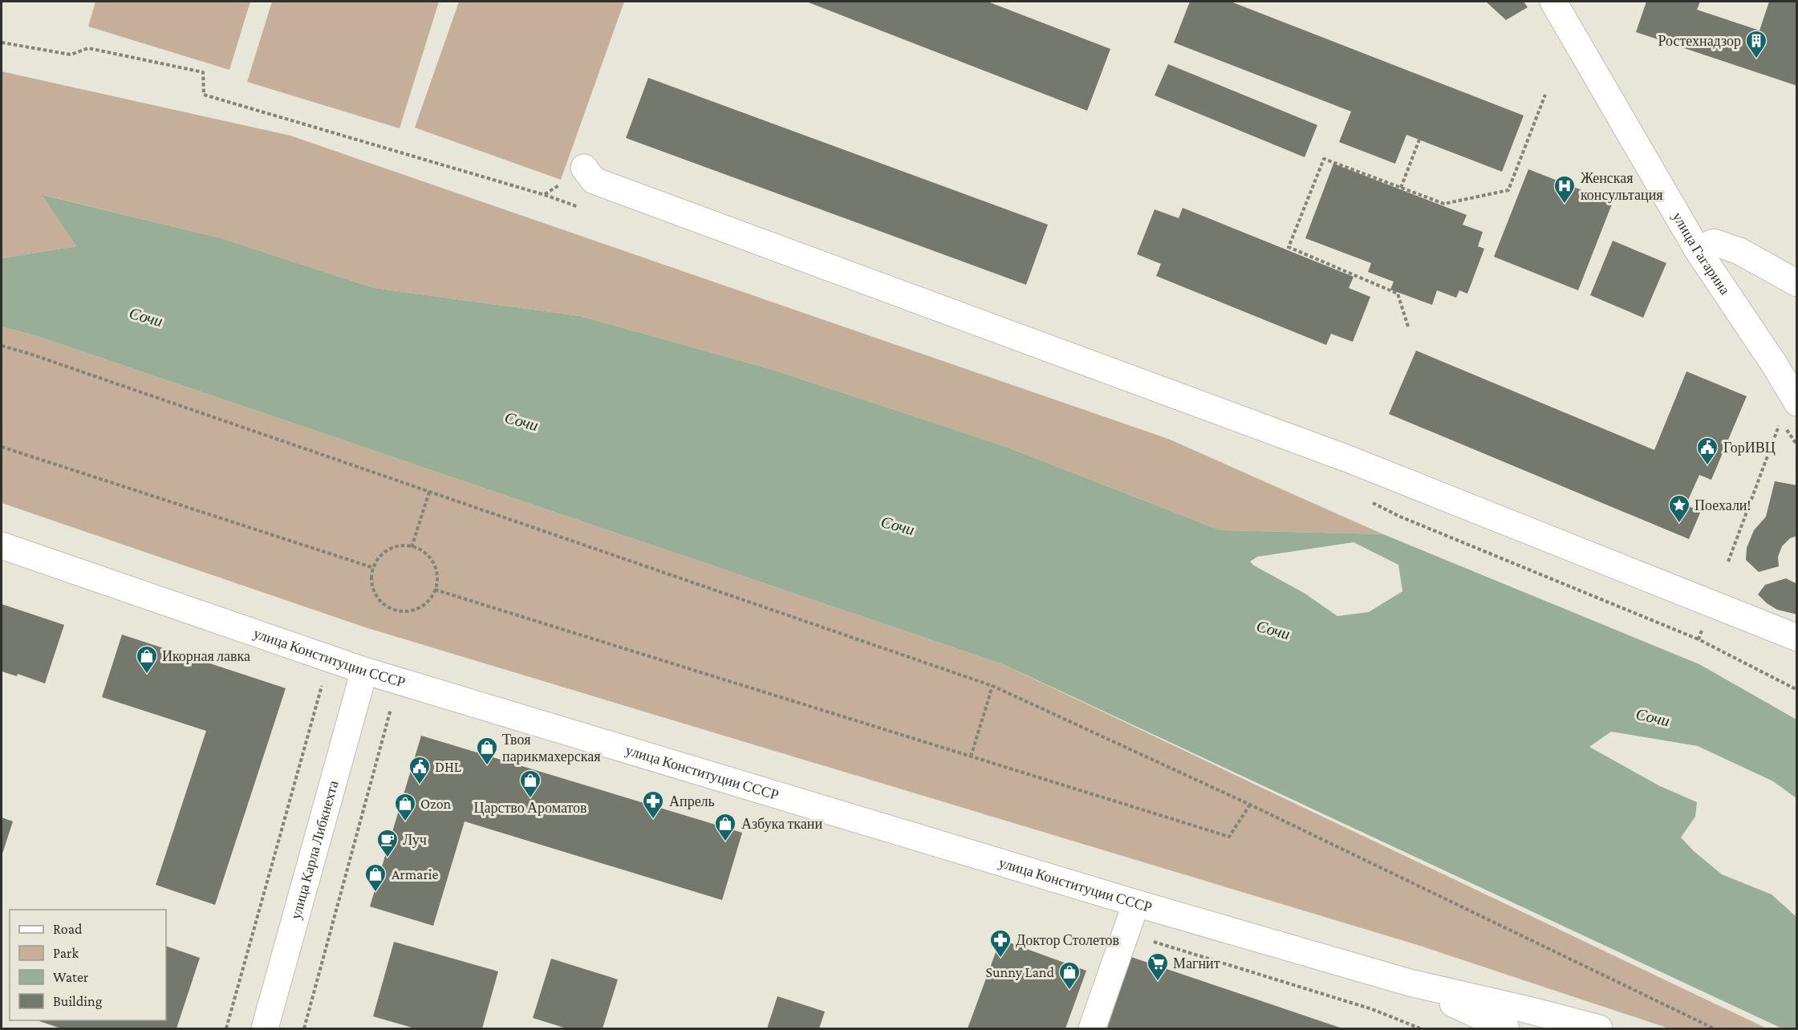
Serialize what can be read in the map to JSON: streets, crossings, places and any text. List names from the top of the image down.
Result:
{
  "streets": {
    "main road": ["улица Гагарина", "улица Конституции СССР", "улица Карла Либкнехта"]
  },
  "crossings": [
    ["улица Конституции СССР", "улица Карла Либкнехта"]
  ],
  "water": ["Сочи"],
  "places": {
    "building": ["Ростехнадзор"],
    "hospital": ["Женская консультация"],
    "public building": ["ГорИВЦ", "DHL"],
    "place": ["Поехали!"],
    "shop": [
      "Икорная лавка",
      "Твоя парикмахерская",
      "Царство Ароматов",
      "Ozon",
      "Азбука ткани",
      "Armarie",
      "Sunny Land"
    ],
    "pharmacy": ["Апрель", "Доктор Столетов"],
    "cafe": ["Луч"],
    "supermarket": ["Магнит"]
  },
  "legend": [
    "Road",
    "Park",
    "Water",
    "Building"
  ]
}
